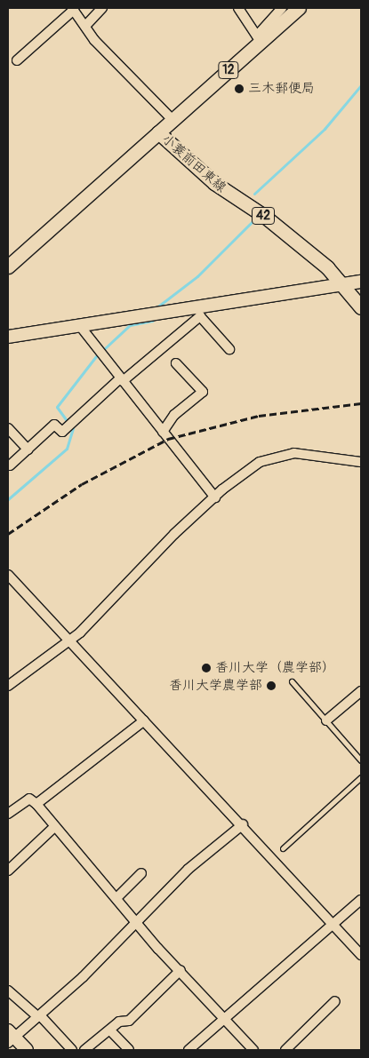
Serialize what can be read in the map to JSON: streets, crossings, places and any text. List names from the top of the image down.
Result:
{
  "streets": {
    "main road": ["12", "小蓑前田東線", "42"]
  },
  "crossings": [
    ["12", "小蓑前田東線"]
  ],
  "places": ["三木郵便局", "香川大学（農学部）", "香川大学農学部"]
}
